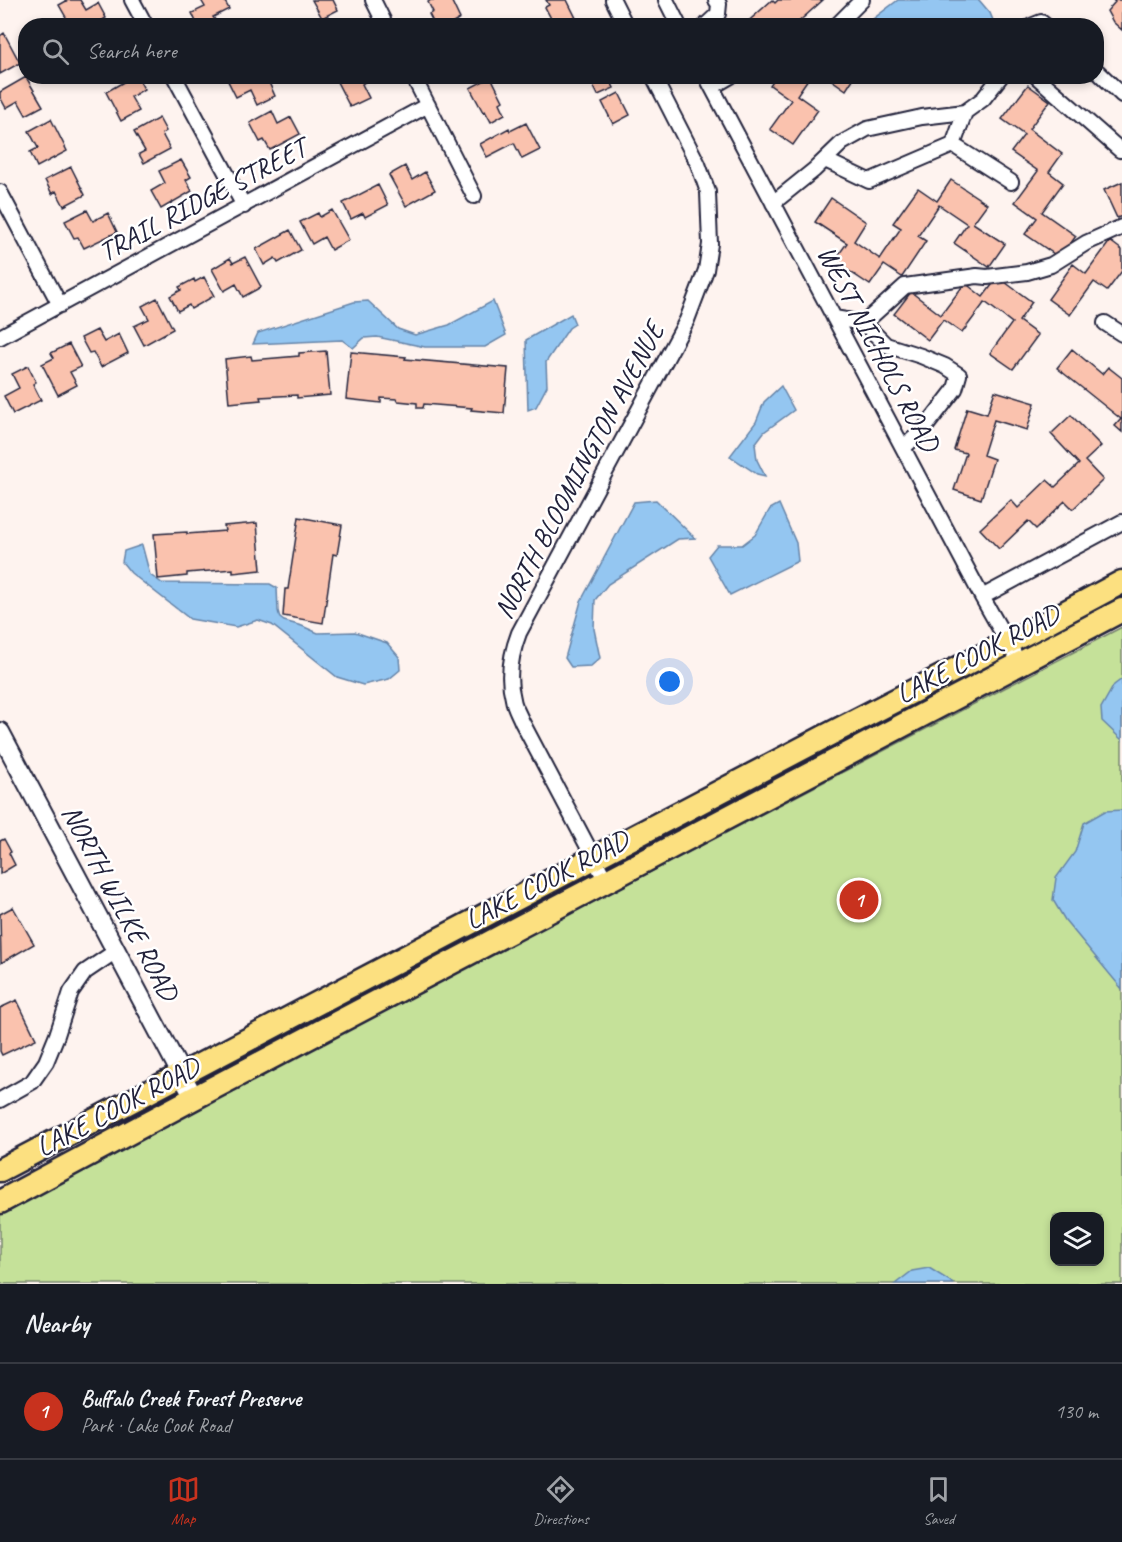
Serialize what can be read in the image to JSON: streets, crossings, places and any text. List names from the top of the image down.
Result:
{
  "streets": {
    "main road": ["LAKE COOK ROAD"],
    "street": [
      "TRAIL RIDGE STREET",
      "WEST NICHOLS ROAD",
      "NORTH BLOOMINGTON AVENUE",
      "NORTH WILKE ROAD"
    ]
  },
  "crossings": [
    ["WEST NICHOLS ROAD", "LAKE COOK ROAD"],
    ["NORTH BLOOMINGTON AVENUE", "LAKE COOK ROAD"],
    ["LAKE COOK ROAD", "NORTH WILKE ROAD"]
  ],
  "page": {
    "search": "Search here",
    "pins": "1",
    "heading": "Nearby",
    "list": [
      {
        "mark": "1",
        "name": "Buffalo Creek Forest Preserve",
        "note": "Park · Lake Cook Road",
        "value": "130 m"
      }
    ],
    "nav": ["Map", "Directions", "Saved"]
  }
}
